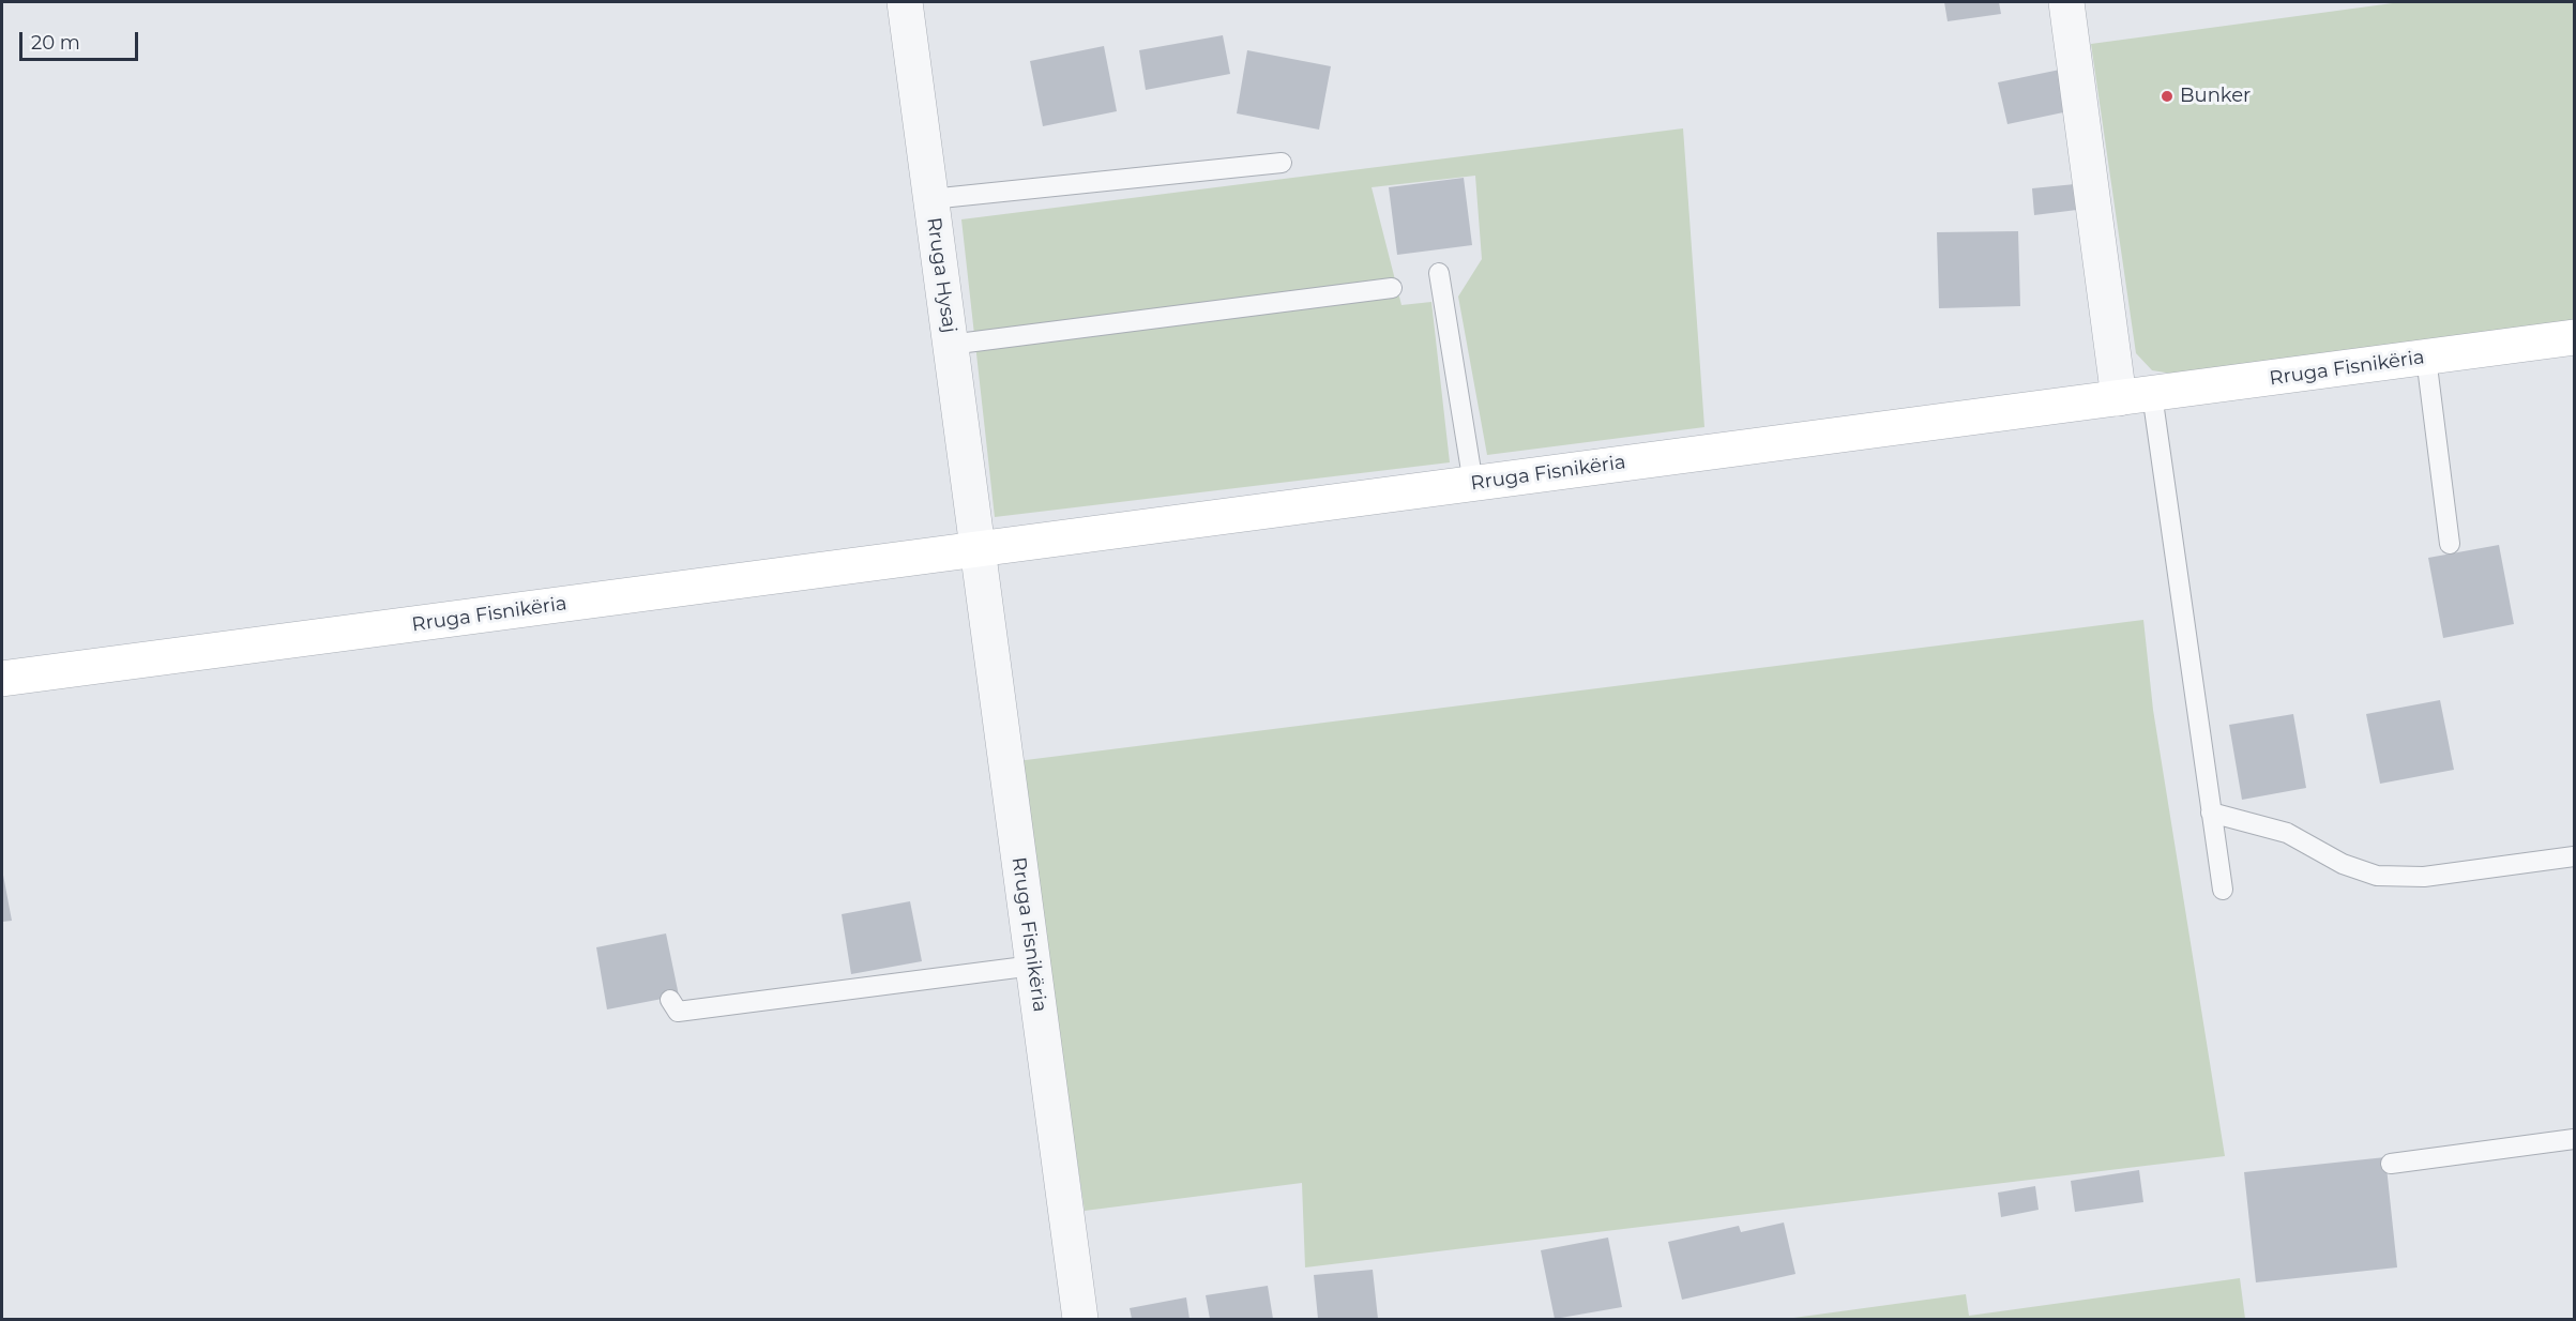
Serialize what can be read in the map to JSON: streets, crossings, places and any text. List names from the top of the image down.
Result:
{
  "streets": {
    "street": ["Rruga Hysaj", "Rruga Fisnikëria"]
  },
  "crossings": [
    ["Rruga Hysaj", "Rruga Fisnikëria"]
  ],
  "places": ["Bunker"],
  "scale_bar": "20 m"
}
